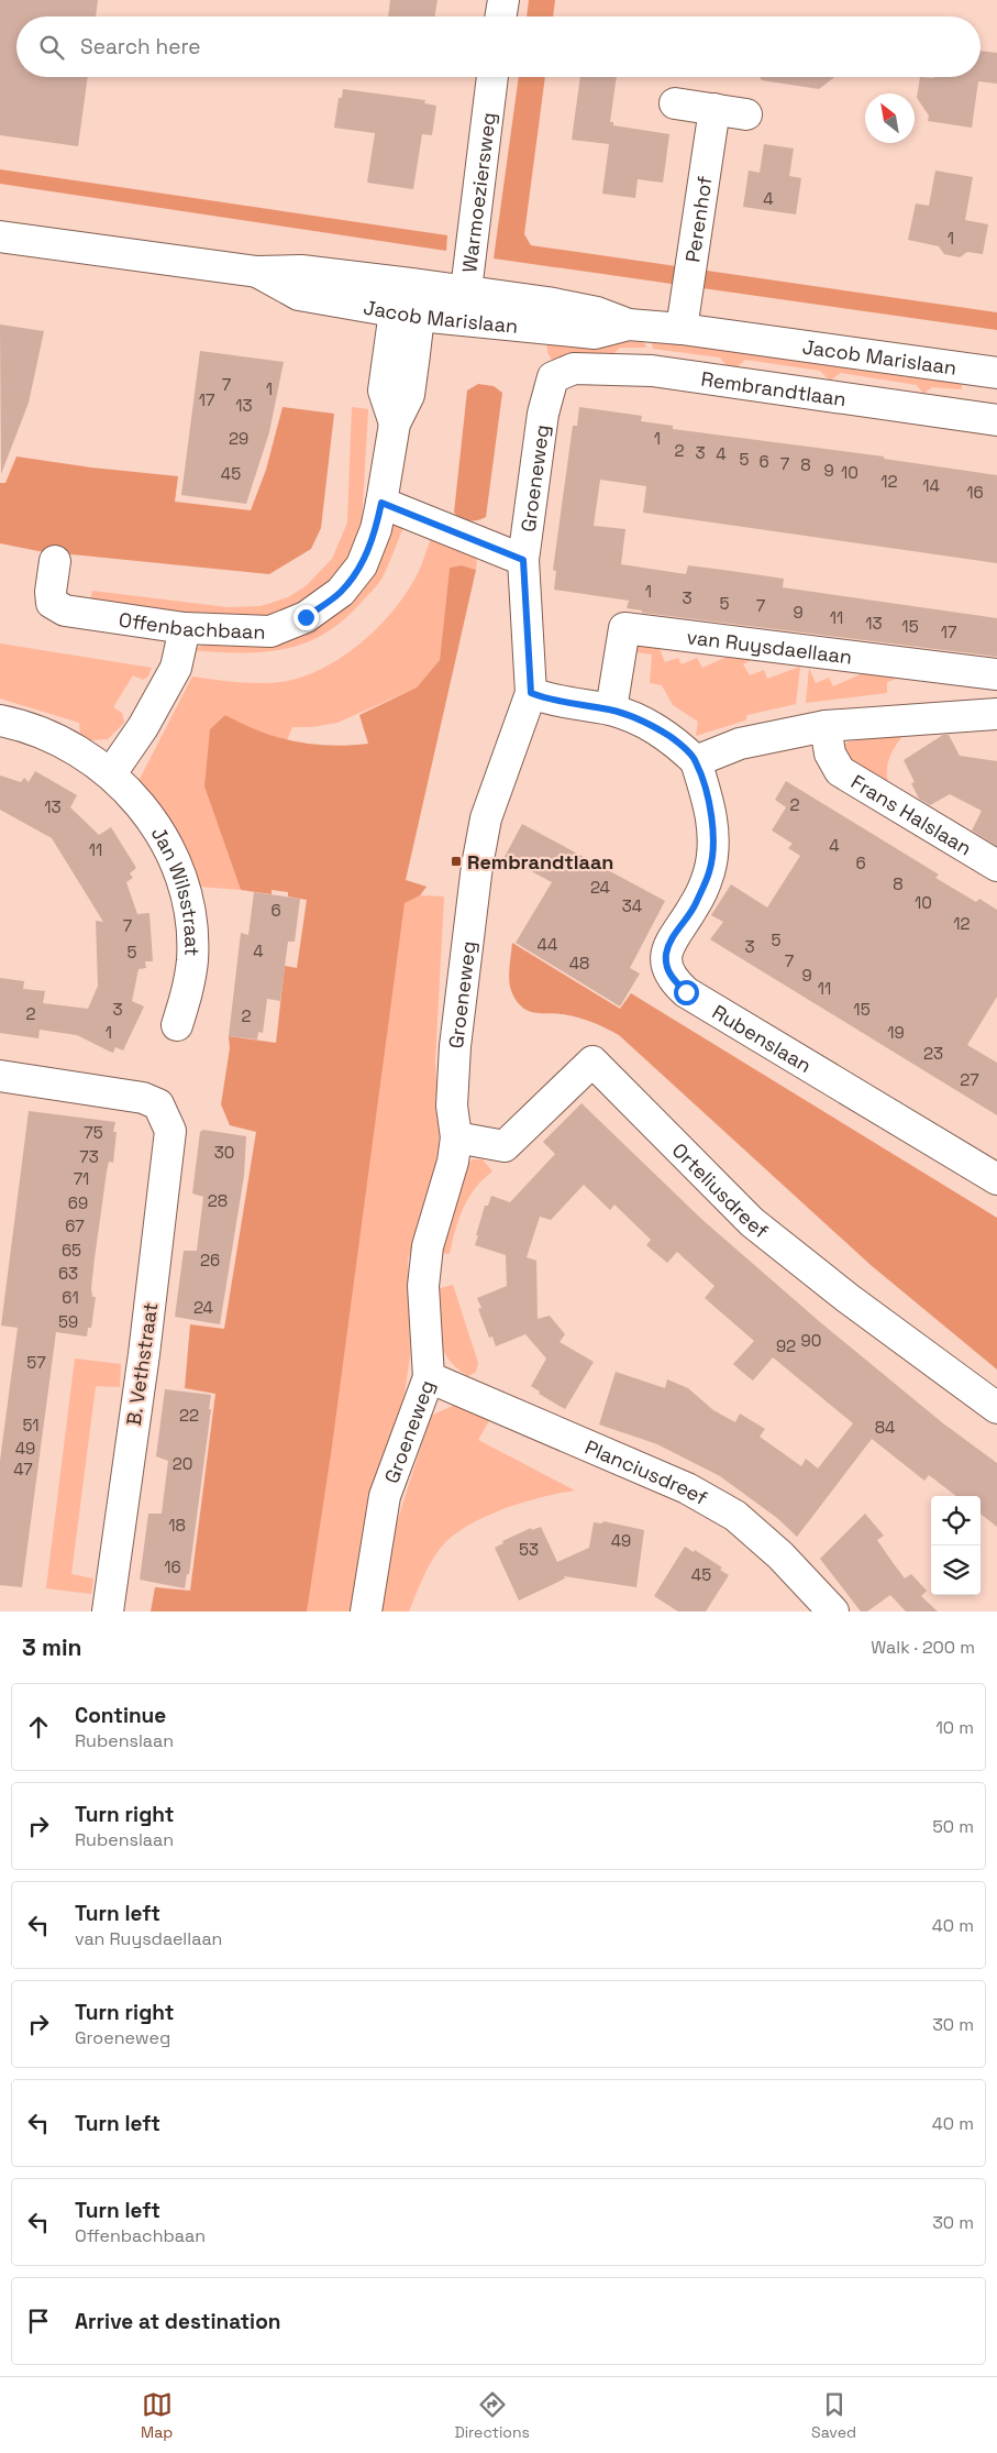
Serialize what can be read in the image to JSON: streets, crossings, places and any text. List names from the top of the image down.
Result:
{
  "streets": {
    "street": [
      "Warmoeziersweg",
      "Perenhof",
      "Jacob Marislaan",
      "Rembrandtlaan",
      "Groeneweg",
      "Offenbachbaan",
      "van Ruysdaellaan",
      "Frans Halslaan",
      "Jan Wilsstraat",
      "Rubenslaan",
      "Orteliusdreef",
      "B. Vethstraat",
      "Planciusdreef"
    ]
  },
  "crossings": [
    ["Warmoeziersweg", "Jacob Marislaan"],
    ["Perenhof", "Jacob Marislaan"],
    ["Jacob Marislaan", "Offenbachbaan"],
    ["Rembrandtlaan", "Groeneweg"],
    ["Groeneweg", "Orteliusdreef"],
    ["Groeneweg", "Planciusdreef"]
  ],
  "places": {
    "transit": ["Rembrandtlaan"]
  },
  "house_numbers": [
    "4",
    "1",
    "7",
    "1",
    "17",
    "13",
    "29",
    "1",
    "2",
    "3",
    "4",
    "5",
    "6",
    "7",
    "8",
    "9",
    "10",
    "45",
    "12",
    "14",
    "16",
    "1",
    "3",
    "5",
    "7",
    "9",
    "11",
    "13",
    "15",
    "17",
    "2",
    "13",
    "4",
    "11",
    "6",
    "8",
    "24",
    "10",
    "34",
    "6",
    "12",
    "7",
    "5",
    "44",
    "3",
    "4",
    "5",
    "7",
    "48",
    "9",
    "11",
    "3",
    "15",
    "2",
    "2",
    "1",
    "19",
    "23",
    "27",
    "75",
    "30",
    "73",
    "71",
    "28",
    "69",
    "67",
    "65",
    "26",
    "63",
    "61",
    "24",
    "59",
    "90",
    "92",
    "57",
    "22",
    "51",
    "84",
    "49",
    "20",
    "47",
    "18",
    "49",
    "53",
    "16",
    "45"
  ],
  "north": "top left",
  "page": {
    "search": "Search here",
    "heading": ["3 min", "Walk · 200 m"],
    "list": [
      ["Continue", "Rubenslaan", "10 m"],
      ["Turn right", "Rubenslaan", "50 m"],
      ["Turn left", "van Ruysdaellaan", "40 m"],
      ["Turn right", "Groeneweg", "30 m"],
      ["Turn left", "40 m"],
      ["Turn left", "Offenbachbaan", "30 m"],
      "Arrive at destination"
    ],
    "nav": ["Map", "Directions", "Saved"]
  }
}
